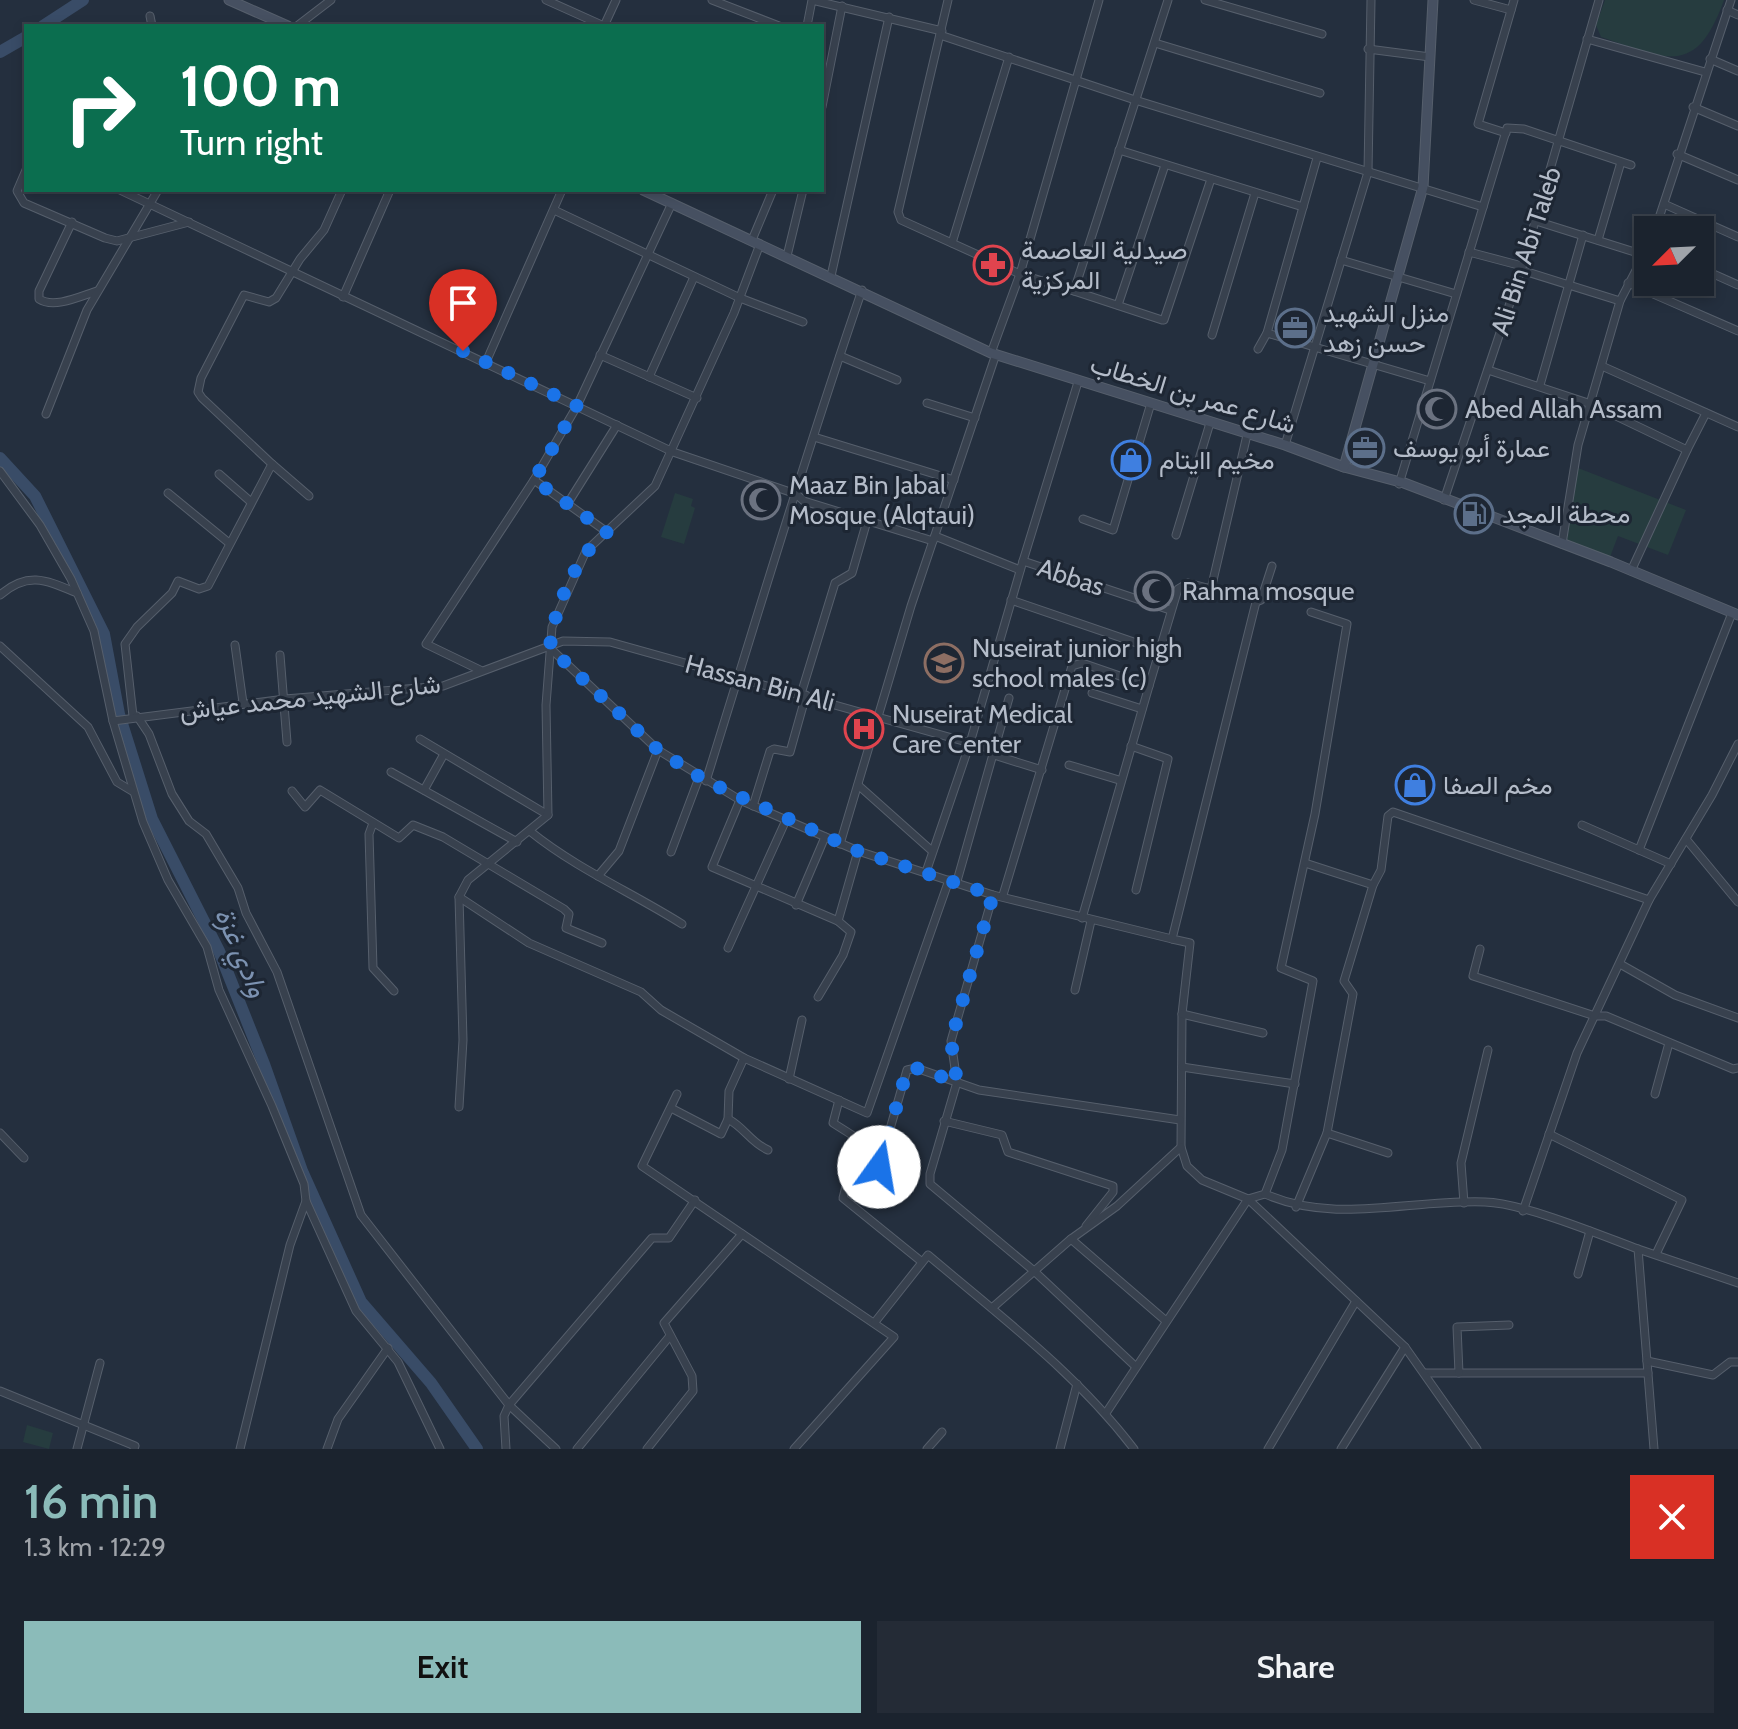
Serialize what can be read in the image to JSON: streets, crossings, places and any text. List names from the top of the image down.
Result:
{
  "streets": {
    "street": [
      "Ali Bin Abi Taleb",
      "شارع عمر بن الخطاب",
      "Abbas",
      "Hassan Bin Ali",
      "شارع الشهيد محمد عياش"
    ]
  },
  "crossings": [
    ["Ali Bin Abi Taleb", "شارع عمر بن الخطاب"],
    ["Hassan Bin Ali", "شارع الشهيد محمد عياش"]
  ],
  "water": ["وادي غزة"],
  "places": {
    "pharmacy": ["صيدلية العاصمة المركزية"],
    "office": ["منزل الشهيد حسن زهد", "عمارة أبو يوسف"],
    "mosque": ["Abed Allah Assam", "Maaz Bin Jabal Mosque (Alqtaui)", "Rahma mosque"],
    "shop": ["مخيم اايتام", "مخم الصفا"],
    "fuel station": ["محطة المجد"],
    "school or university": ["Nuseirat junior high school males (c)"],
    "hospital": ["Nuseirat Medical Care Center"]
  },
  "north": "bottom left",
  "page": {
    "turn": ["100 m", "Turn right"],
    "heading": ["16 min", "1.3 km · 12:29"],
    "buttons": ["Exit", "Share"]
  }
}
